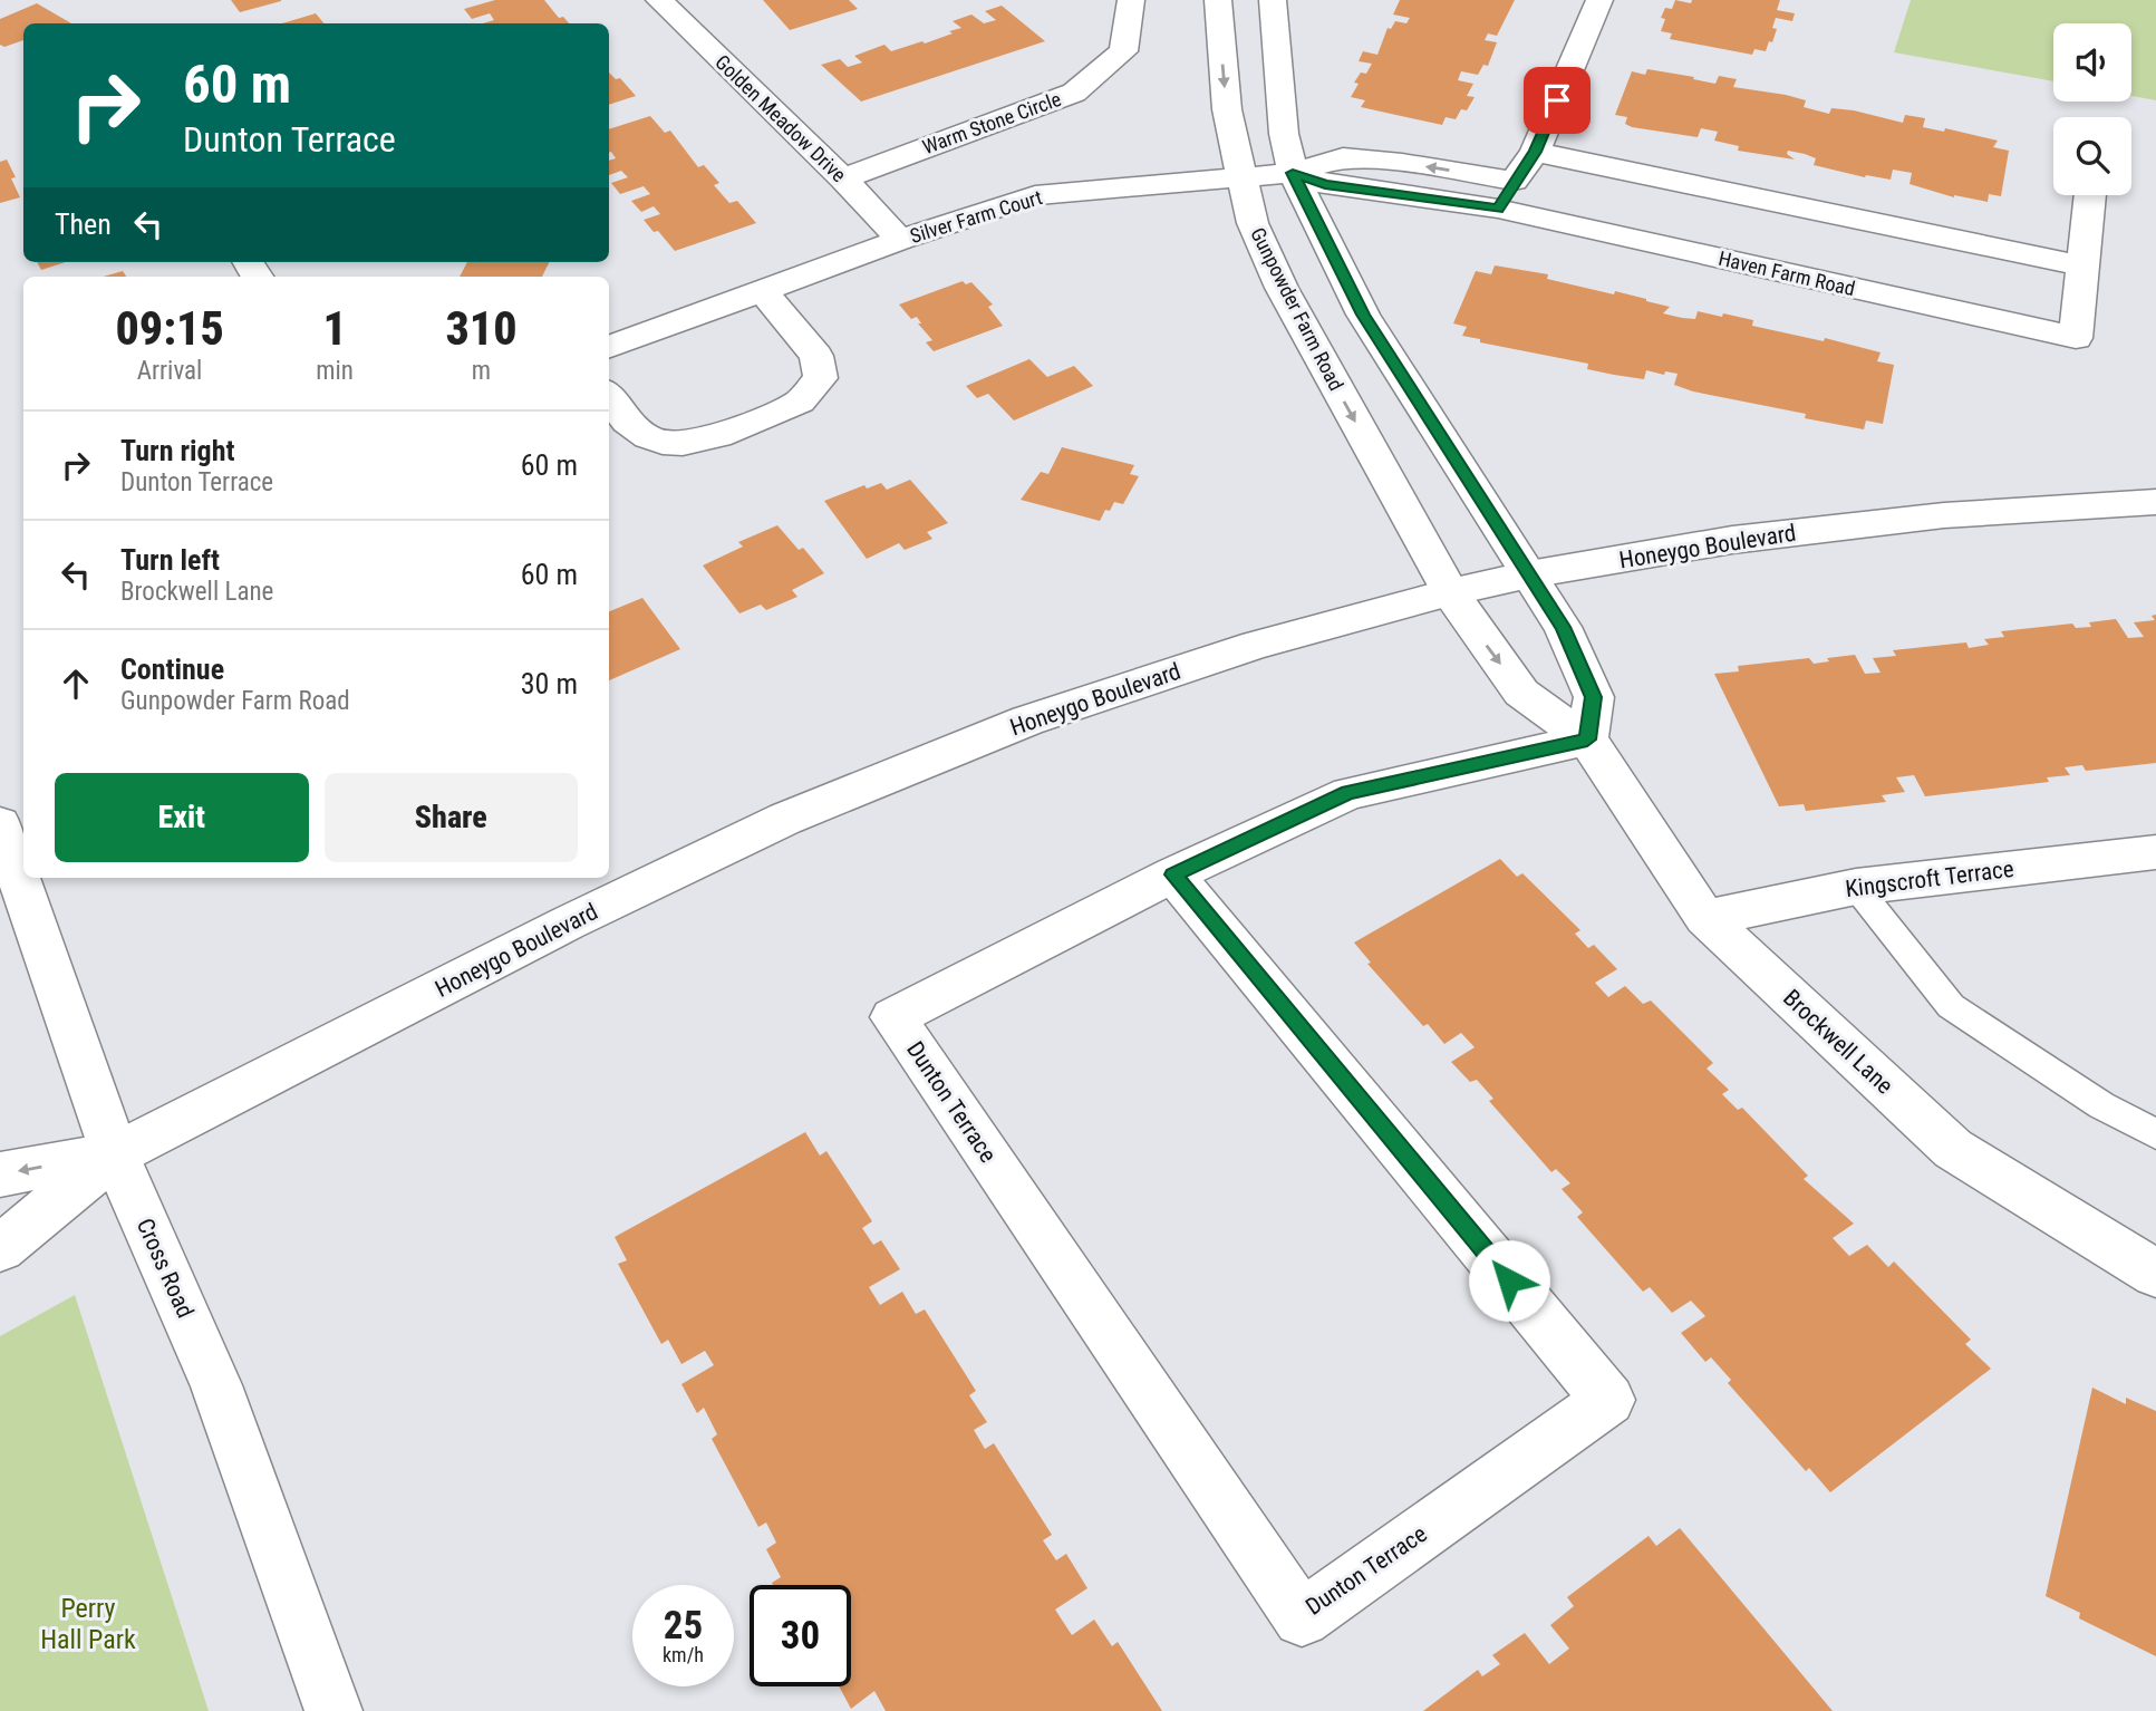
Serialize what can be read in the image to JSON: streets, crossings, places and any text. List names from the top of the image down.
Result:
{
  "streets": {
    "street": [
      "Golden Meadow Drive",
      "Warm Stone Circle",
      "Silver Farm Court",
      "Haven Farm Road",
      "Gunpowder Farm Road",
      "Honeygo Boulevard",
      "Kingscroft Terrace",
      "Brockwell Lane",
      "Dunton Terrace",
      "Cross Road"
    ]
  },
  "crossings": [
    ["Golden Meadow Drive", "Warm Stone Circle"],
    ["Golden Meadow Drive", "Silver Farm Court"],
    ["Silver Farm Court", "Haven Farm Road"],
    ["Silver Farm Court", "Gunpowder Farm Road"],
    ["Gunpowder Farm Road", "Honeygo Boulevard"],
    ["Gunpowder Farm Road", "Brockwell Lane"],
    ["Honeygo Boulevard", "Brockwell Lane"],
    ["Honeygo Boulevard", "Cross Road"],
    ["Kingscroft Terrace", "Brockwell Lane"],
    ["Brockwell Lane", "Dunton Terrace"]
  ],
  "parks": ["Perry Hall Park"],
  "page": {
    "turn": ["60 m", "Dunton Terrace"],
    "then": "Then",
    "eta": [
      "09:15",
      "Arrival",
      "1",
      "min",
      "310",
      "m"
    ],
    "list": [
      {
        "name": "Turn right",
        "note": "Dunton Terrace",
        "value": "60 m"
      },
      {
        "name": "Turn left",
        "note": "Brockwell Lane",
        "value": "60 m"
      },
      {
        "name": "Continue",
        "note": "Gunpowder Farm Road",
        "value": "30 m"
      }
    ],
    "buttons": ["Exit", "Share"],
    "speed": "25 km/h",
    "limit": "30"
  }
}
